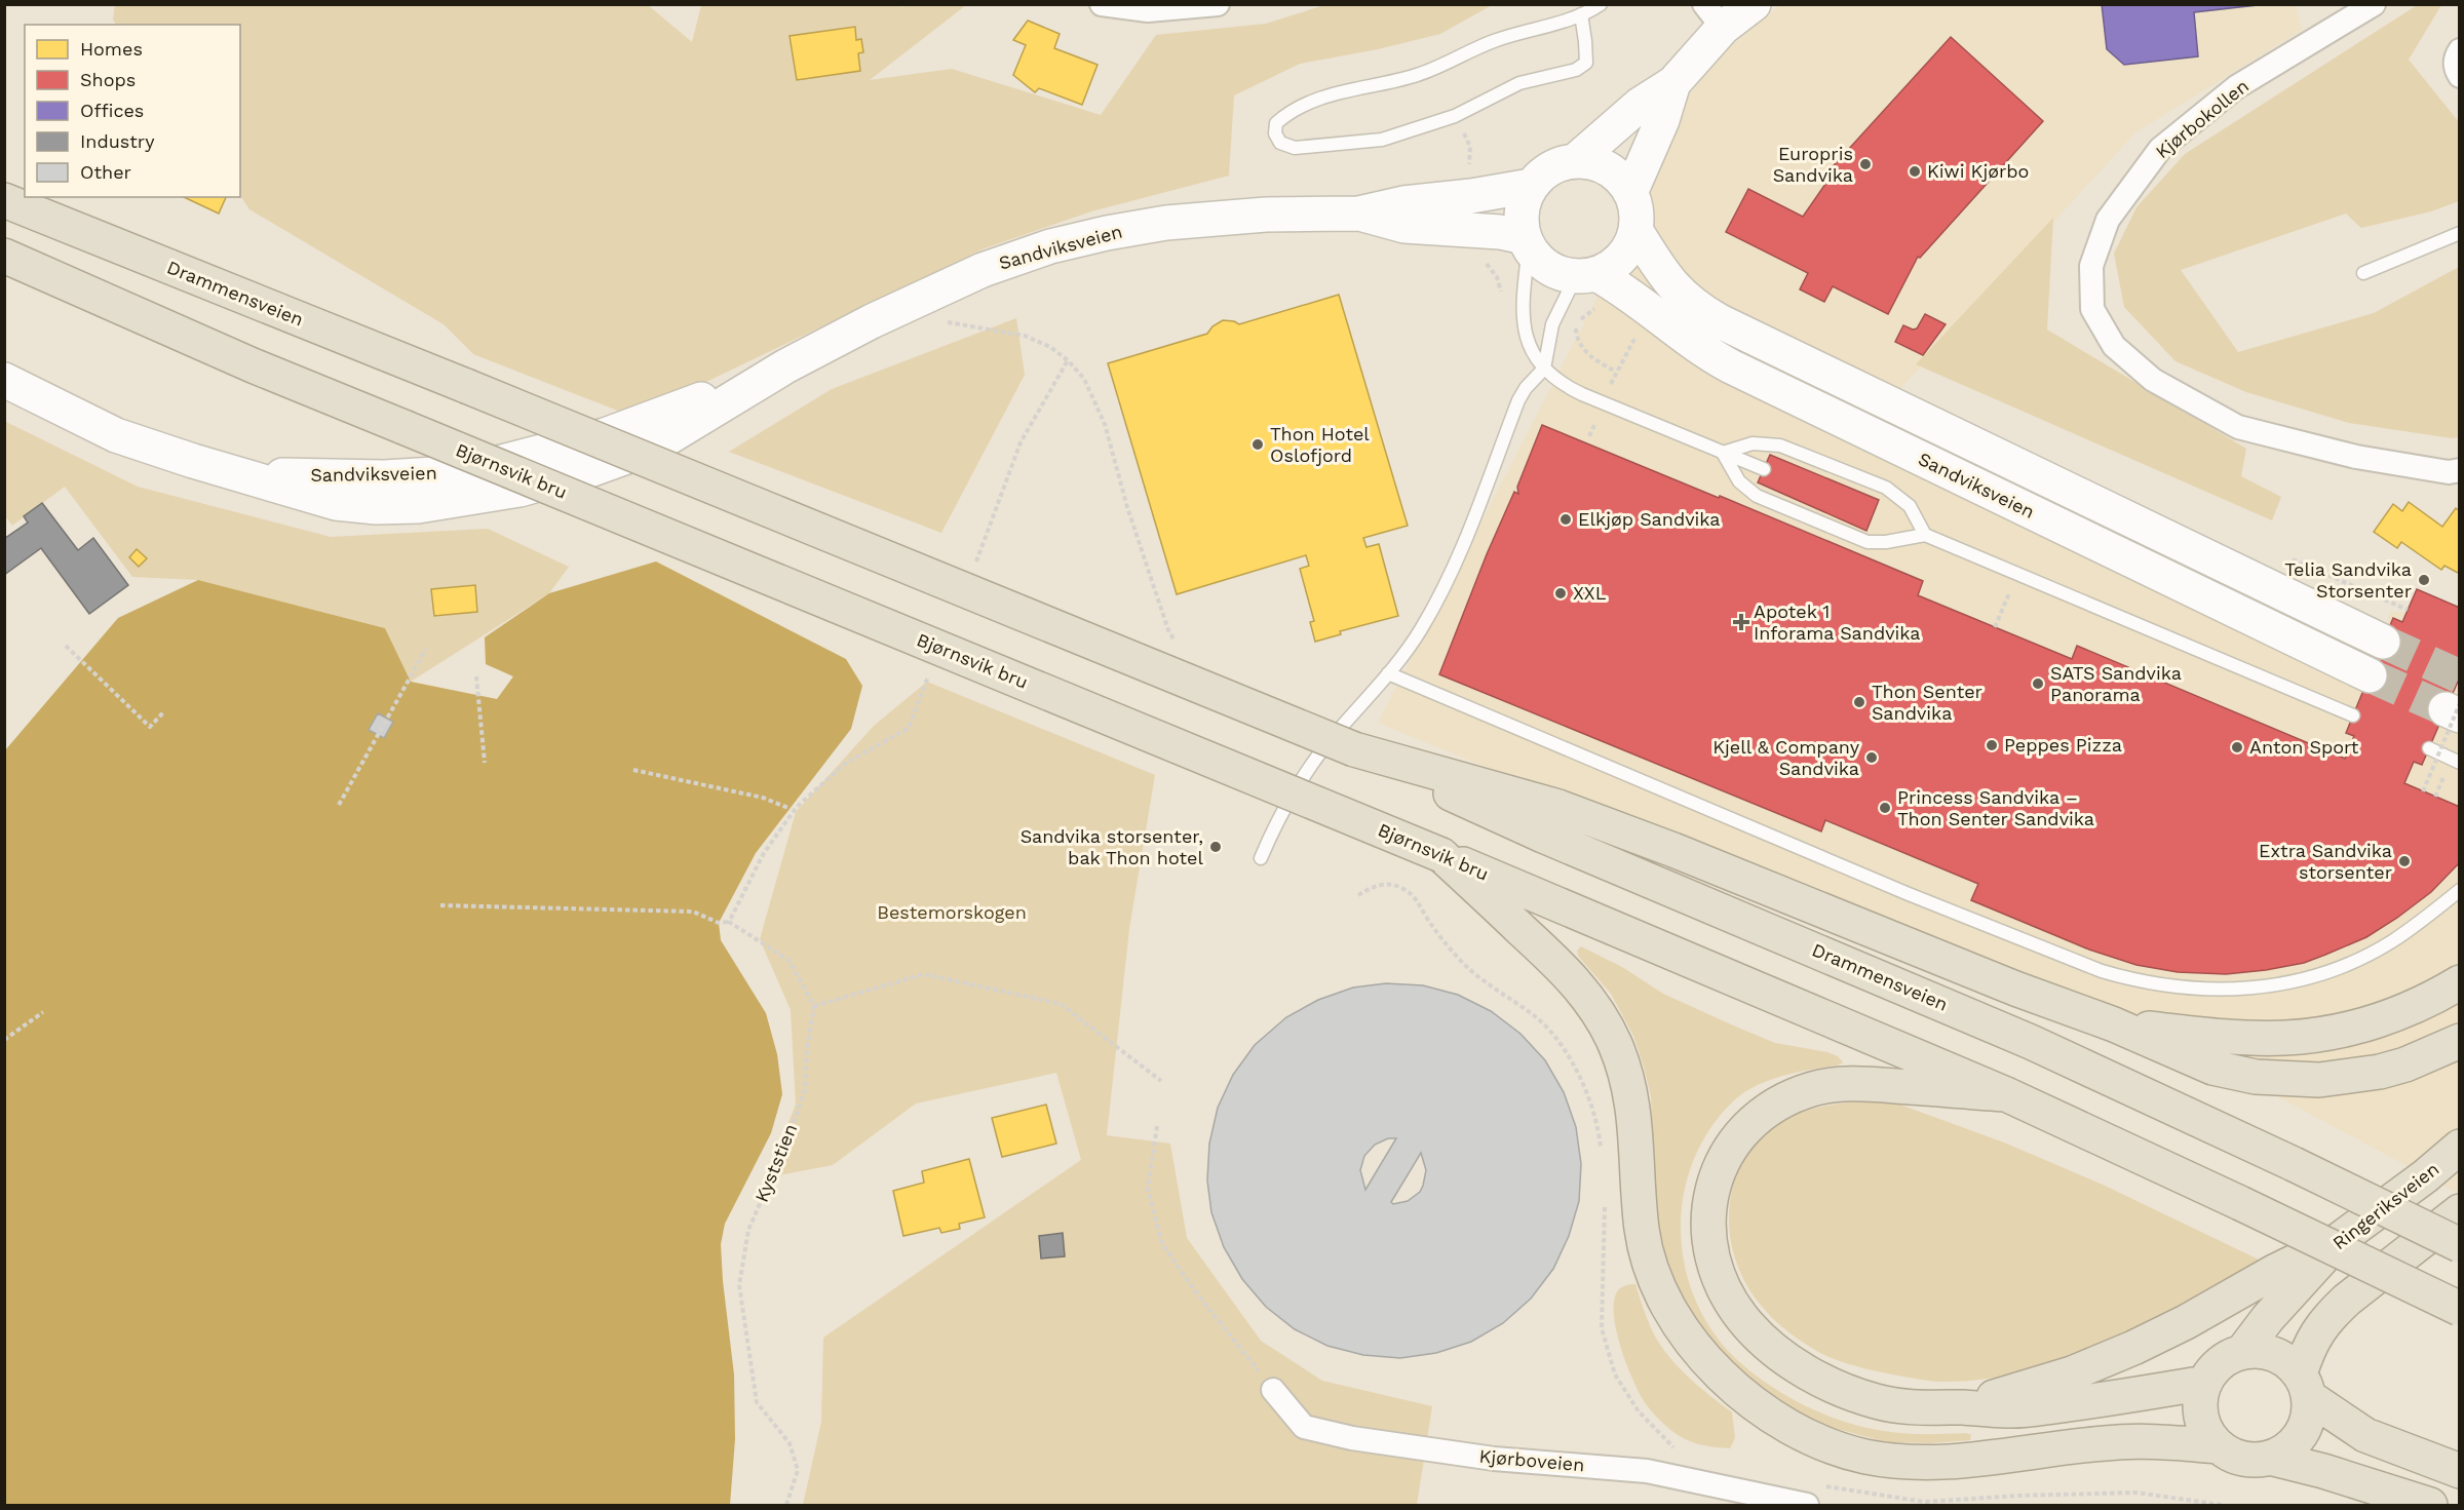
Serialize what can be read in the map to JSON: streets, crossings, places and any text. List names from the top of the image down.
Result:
{
  "streets": {
    "highway": ["Drammensveien", "Bjørnsvik bru", "Ringeriksveien"],
    "main road": ["Sandviksveien"],
    "street": ["Kjørbokollen", "Kjørboveien"],
    "path": ["Kyststien"]
  },
  "parks": ["Bestemorskogen"],
  "places": {
    "other": [
      "Europris Sandvika",
      "Kiwi Kjørbo",
      "Thon Hotel Oslofjord",
      "Elkjøp Sandvika",
      "Telia Sandvika Storsenter",
      "XXL",
      "SATS Sandvika Panorama",
      "Thon Senter Sandvika",
      "Peppes Pizza",
      "Anton Sport",
      "Kjell & Company Sandvika",
      "Princess Sandvika – Thon Senter Sandvika",
      "Sandvika storsenter, bak Thon hotel",
      "Extra Sandvika storsenter"
    ],
    "health": ["Apotek 1 Inforama Sandvika"]
  },
  "legend": [
    "Homes",
    "Shops",
    "Offices",
    "Industry",
    "Other"
  ]
}
